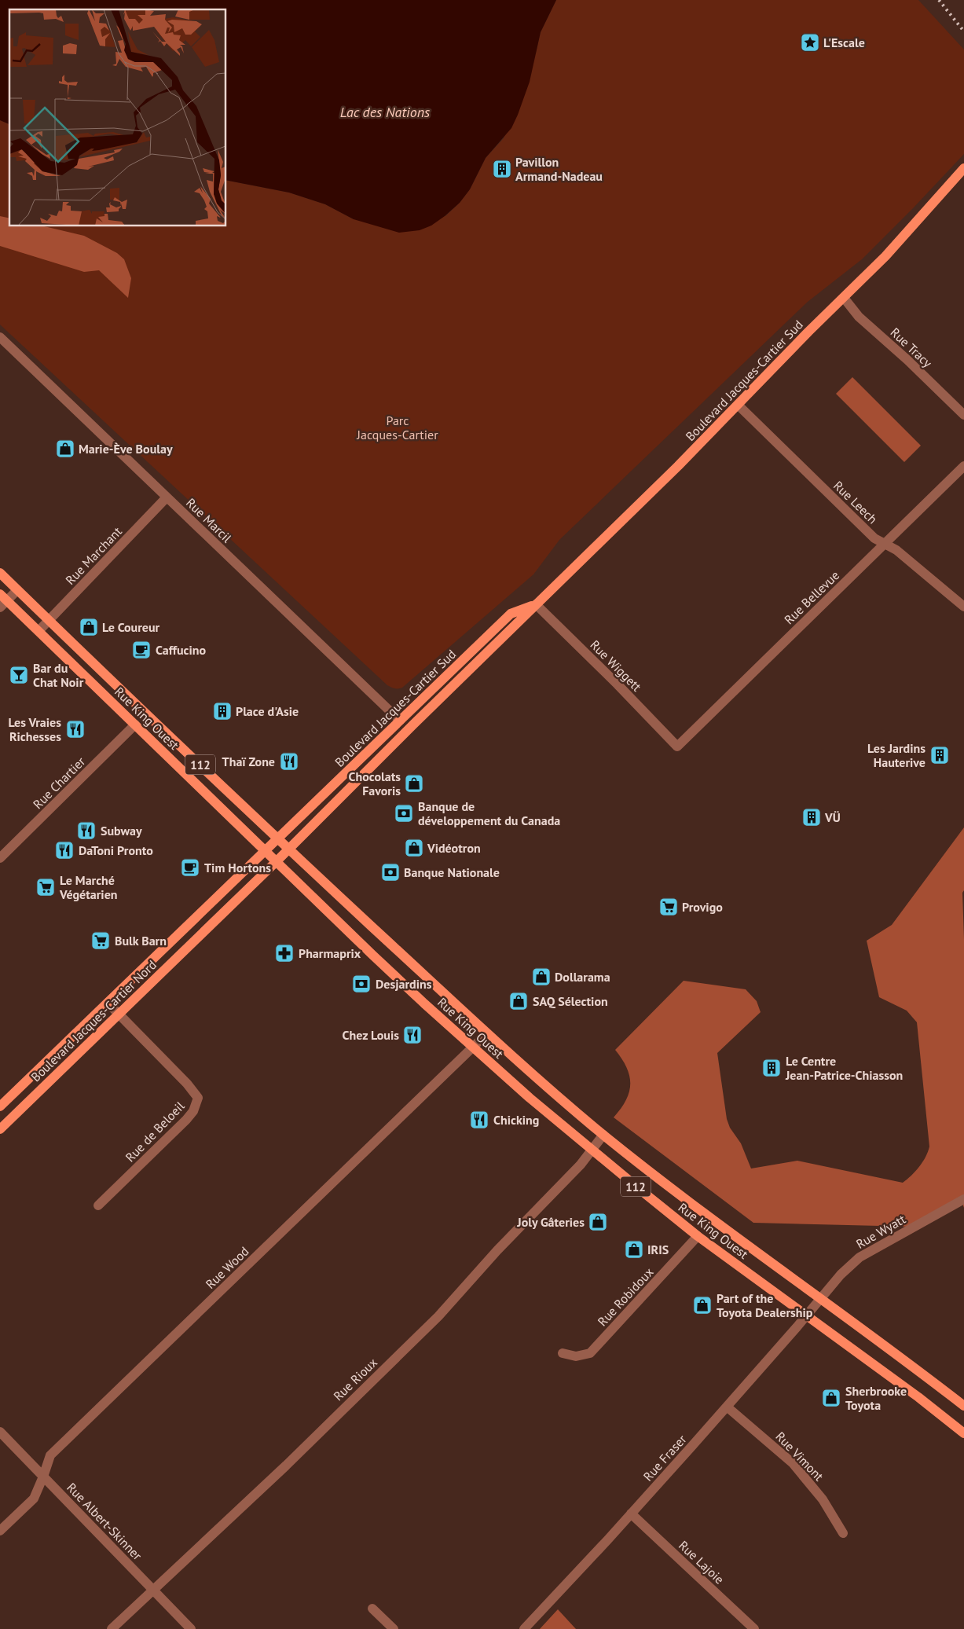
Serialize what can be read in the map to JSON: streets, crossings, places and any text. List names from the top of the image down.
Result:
{
  "streets": {
    "main road": [
      "Boulevard Jacques-Cartier Sud",
      "Rue King Ouest",
      "112",
      "Boulevard Jacques-Cartier Nord"
    ],
    "street": [
      "Rue Tracy",
      "Rue Leech",
      "Rue Marcil",
      "Rue Marchant",
      "Rue Bellevue",
      "Rue Wiggett",
      "Rue Chartier",
      "Rue de Beloeil",
      "Rue Wyatt",
      "Rue Wood",
      "Rue Robidoux",
      "Rue Rioux",
      "Rue Vimont",
      "Rue Fraser",
      "Rue Albert-Skinner",
      "Rue Lajoie"
    ]
  },
  "crossings": [
    ["Rue Tracy", "Boulevard Jacques-Cartier Sud"],
    ["Boulevard Jacques-Cartier Sud", "Rue Leech"],
    ["Boulevard Jacques-Cartier Sud", "Rue Marcil"],
    ["Boulevard Jacques-Cartier Sud", "Rue Wiggett"],
    ["Boulevard Jacques-Cartier Sud", "Rue King Ouest"],
    ["Boulevard Jacques-Cartier Sud", "Boulevard Jacques-Cartier Nord"],
    ["Rue Leech", "Rue Bellevue"],
    ["Rue Marcil", "Rue Marchant"],
    ["Rue Marchant", "Rue King Ouest"],
    ["Rue Bellevue", "Rue Wiggett"],
    ["Rue King Ouest", "Rue Chartier"],
    ["Rue King Ouest", "Boulevard Jacques-Cartier Nord"],
    ["Rue King Ouest", "Rue Wyatt"],
    ["Rue King Ouest", "Rue Wood"],
    ["Rue King Ouest", "Rue Robidoux"],
    ["Rue King Ouest", "Rue Rioux"],
    ["Rue King Ouest", "Rue Fraser"],
    ["Boulevard Jacques-Cartier Nord", "Rue de Beloeil"],
    ["Rue Wyatt", "Rue Fraser"],
    ["Rue Wood", "Rue Albert-Skinner"],
    ["Rue Rioux", "Rue Albert-Skinner"],
    ["Rue Vimont", "Rue Fraser"],
    ["Rue Fraser", "Rue Lajoie"]
  ],
  "water": ["Lac des Nations"],
  "parks": ["Parc Jacques-Cartier"],
  "places": {
    "place": ["L'Escale"],
    "building": [
      "Pavillon Armand-Nadeau",
      "Place d'Asie",
      "Les Jardins Hauterive",
      "VÜ",
      "Le Centre Jean-Patrice-Chiasson"
    ],
    "shop": [
      "Marie-Ève Boulay",
      "Le Coureur",
      "Chocolats Favoris",
      "Vidéotron",
      "Dollarama",
      "SAQ Sélection",
      "Joly Gâteries",
      "IRIS",
      "Part of the Toyota Dealership",
      "Sherbrooke Toyota"
    ],
    "cafe": ["Caffucino", "Tim Hortons"],
    "bar": ["Bar du Chat Noir"],
    "restaurant": [
      "Les Vraies Richesses",
      "Thaï Zone",
      "Subway",
      "DaToni Pronto",
      "Chez Louis",
      "Chicking"
    ],
    "bank": ["Banque de développement du Canada", "Banque Nationale", "Desjardins"],
    "supermarket": ["Le Marché Végétarien", "Provigo", "Bulk Barn"],
    "pharmacy": ["Pharmaprix"]
  }
}
